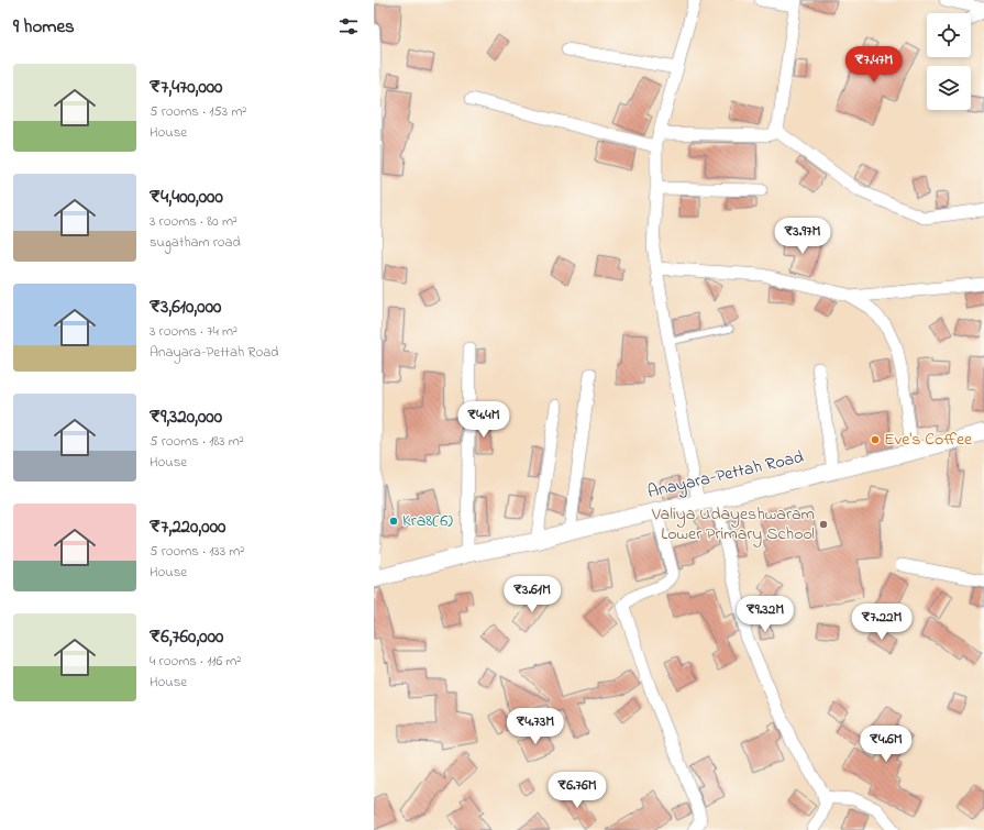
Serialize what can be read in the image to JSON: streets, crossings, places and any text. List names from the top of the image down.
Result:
{
  "streets": {
    "main road": ["Anayara-Pettah Road"]
  },
  "places": ["Eve's Coffee", "Kra8(6)", "Valiya Udayeshwaram Lower Primary School"],
  "page": {
    "heading": "9 homes",
    "price": [
      "₹7.47M",
      "₹3.97M",
      "₹4.4M",
      "₹3.61M",
      "₹9.32M",
      "₹7.22M",
      "₹4.73M",
      "₹4.6M",
      "₹6.76M"
    ],
    "list": [
      {
        "name": "₹7,470,000",
        "note": "5 rooms · 153 m² · House"
      },
      {
        "name": "₹4,400,000",
        "note": "3 rooms · 80 m² · sugatham road"
      },
      {
        "name": "₹3,610,000",
        "note": "3 rooms · 74 m² · Anayara-Pettah Road"
      },
      {
        "name": "₹9,320,000",
        "note": "5 rooms · 183 m² · House"
      },
      {
        "name": "₹7,220,000",
        "note": "5 rooms · 133 m² · House"
      },
      {
        "name": "₹6,760,000",
        "note": "4 rooms · 116 m² · House"
      }
    ]
  }
}
